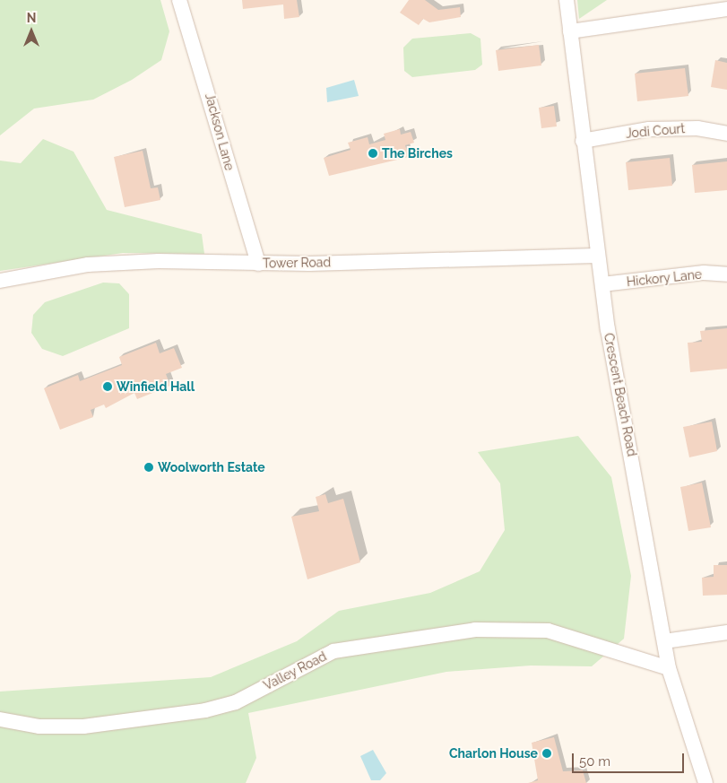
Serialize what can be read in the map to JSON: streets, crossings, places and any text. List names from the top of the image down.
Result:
{
  "streets": {
    "street": [
      "Jodi Court",
      "Jackson Lane",
      "Tower Road",
      "Hickory Lane",
      "Crescent Beach Road",
      "Valley Road"
    ]
  },
  "crossings": [
    ["Jodi Court", "Crescent Beach Road"],
    ["Jackson Lane", "Tower Road"],
    ["Tower Road", "Crescent Beach Road"],
    ["Hickory Lane", "Crescent Beach Road"],
    ["Crescent Beach Road", "Valley Road"]
  ],
  "places": [
    "The Birches",
    "Winfield Hall",
    "Woolworth Estate",
    "Charlon House"
  ],
  "scale_bar": "50 m",
  "north": "top"
}
